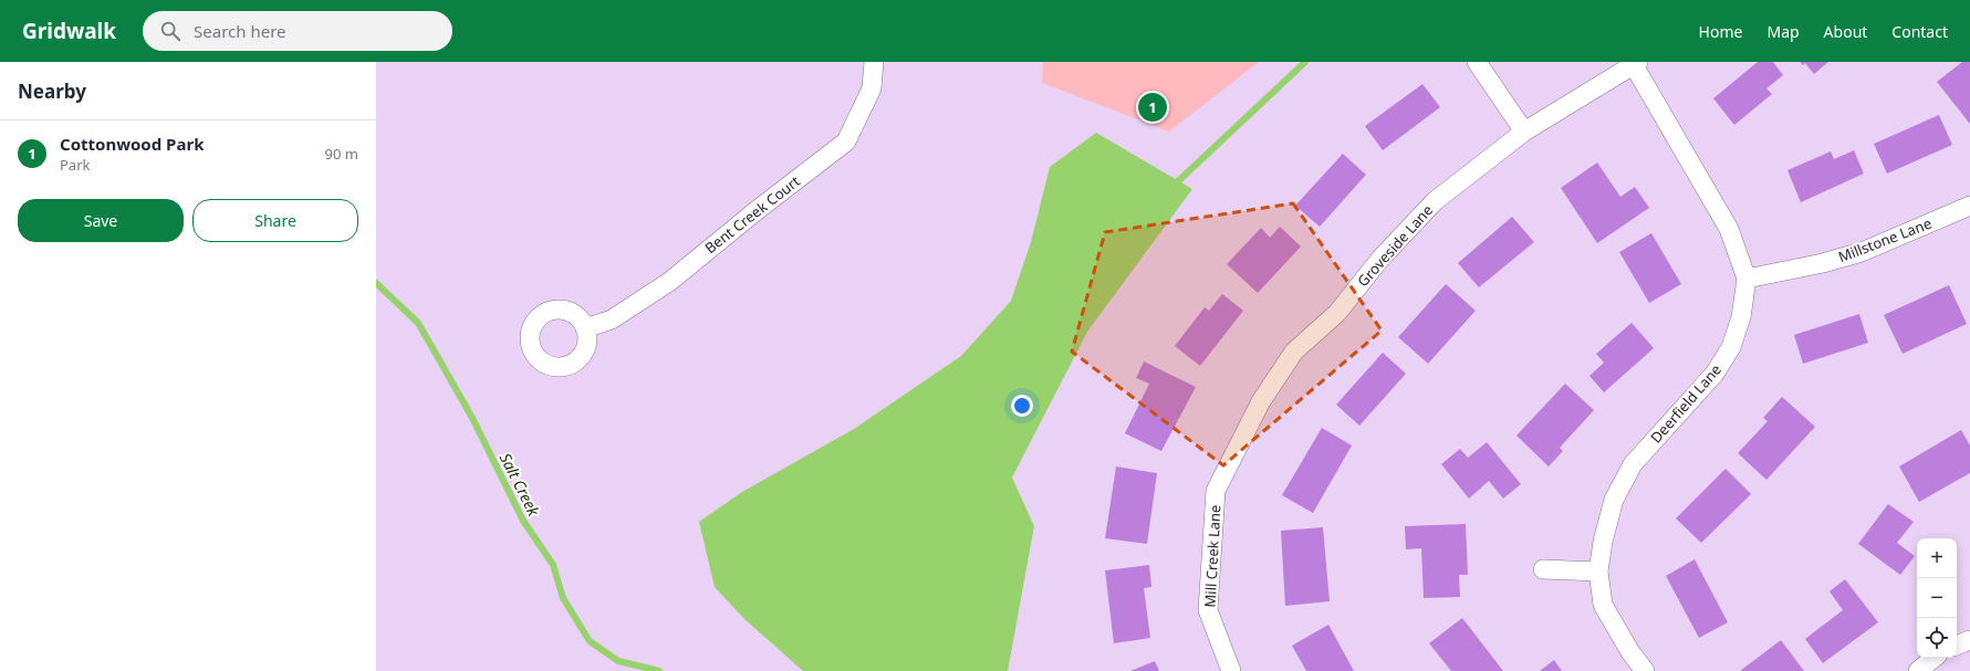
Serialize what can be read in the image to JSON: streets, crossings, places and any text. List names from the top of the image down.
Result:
{
  "streets": {
    "street": [
      "Bent Creek Court",
      "Millstone Lane",
      "Groveside Lane",
      "Deerfield Lane",
      "Mill Creek Lane"
    ]
  },
  "crossings": [
    ["Millstone Lane", "Deerfield Lane"],
    ["Groveside Lane", "Deerfield Lane"],
    ["Groveside Lane", "Mill Creek Lane"]
  ],
  "water": ["Salt Creek"],
  "page": {
    "header": "Gridwalk",
    "search": "Search here",
    "nav": [
      "Home",
      "Map",
      "About",
      "Contact"
    ],
    "heading": "Nearby",
    "pins": "1",
    "list": [
      {
        "mark": "1",
        "name": "Cottonwood Park",
        "note": "Park",
        "value": "90 m"
      }
    ],
    "buttons": ["Save", "Share"],
    "map_buttons": ["+", "−"]
  }
}
